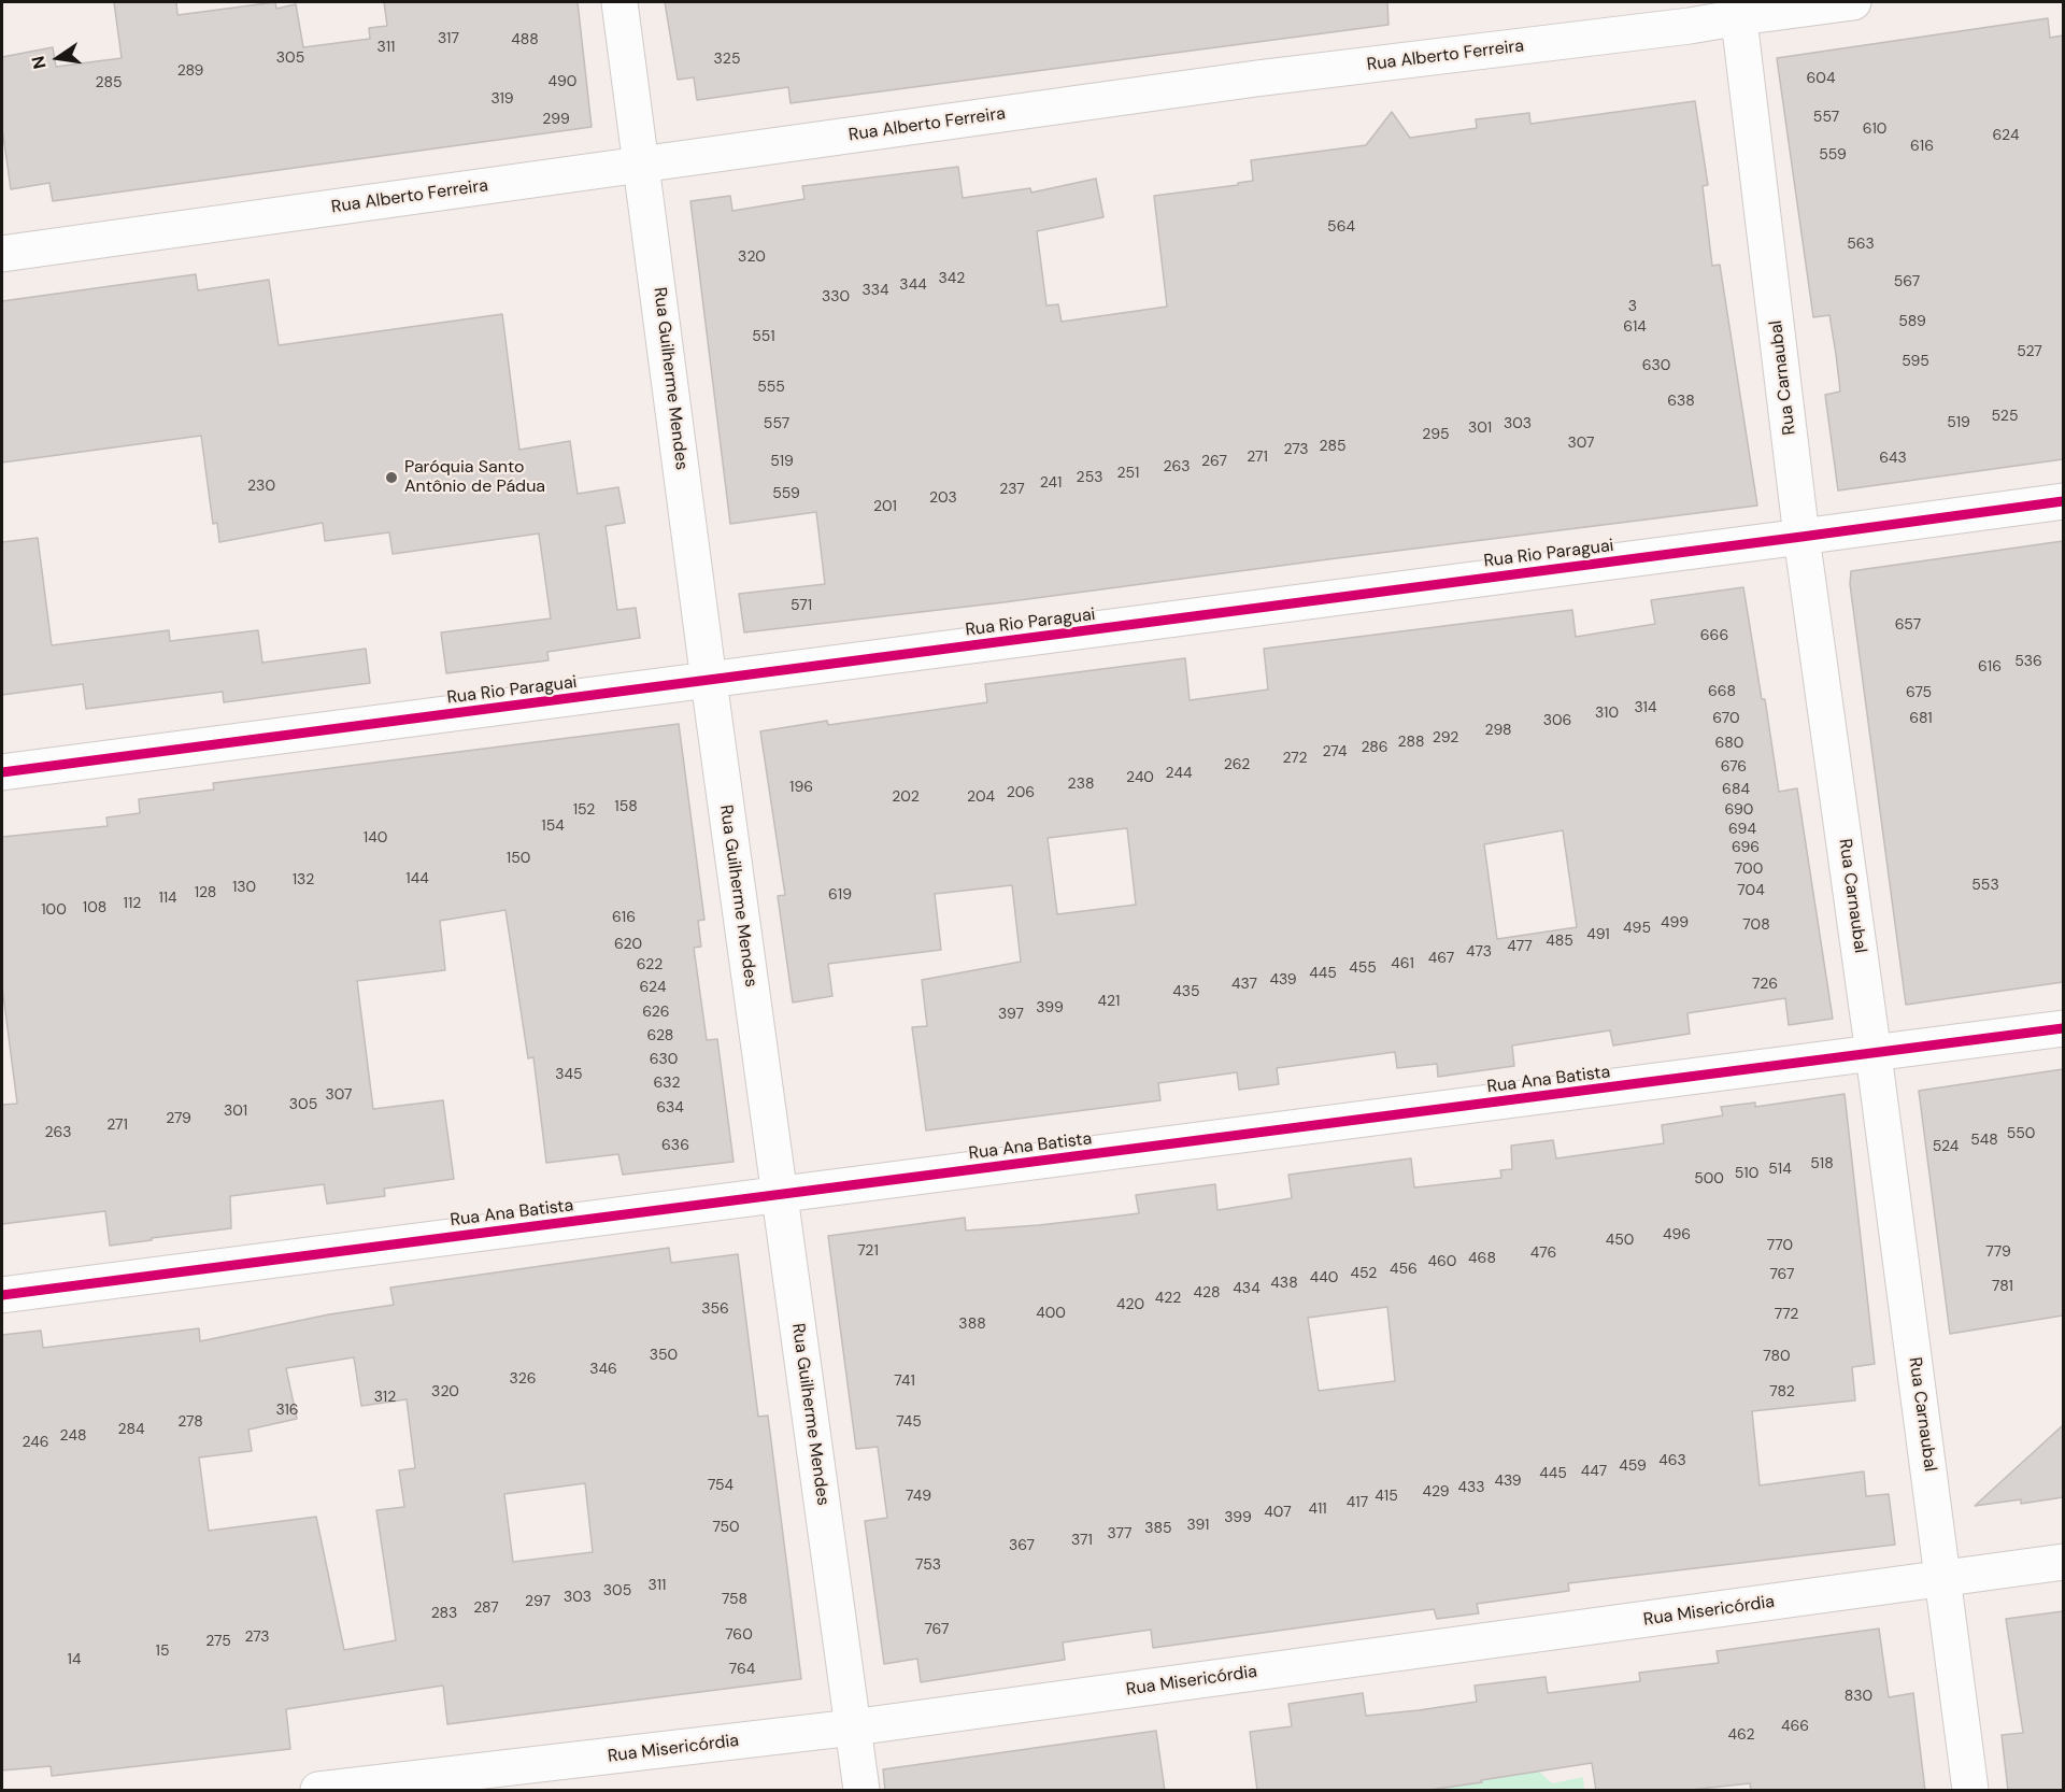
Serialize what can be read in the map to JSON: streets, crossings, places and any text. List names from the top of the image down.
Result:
{
  "streets": {
    "street": [
      "Rua Alberto Ferreira",
      "Rua Carnaubal",
      "Rua Guilherme Mendes",
      "Rua Rio Paraguai",
      "Rua Ana Batista",
      "Rua Misericórdia"
    ]
  },
  "crossings": [
    ["Rua Alberto Ferreira", "Rua Carnaubal"],
    ["Rua Alberto Ferreira", "Rua Guilherme Mendes"],
    ["Rua Carnaubal", "Rua Rio Paraguai"],
    ["Rua Carnaubal", "Rua Ana Batista"],
    ["Rua Carnaubal", "Rua Misericórdia"],
    ["Rua Guilherme Mendes", "Rua Rio Paraguai"],
    ["Rua Guilherme Mendes", "Rua Ana Batista"],
    ["Rua Guilherme Mendes", "Rua Misericórdia"]
  ],
  "places": ["Paróquia Santo Antônio de Pádua"],
  "house_numbers": [
    "317",
    "488",
    "311",
    "305",
    "325",
    "289",
    "604",
    "490",
    "285",
    "319",
    "557",
    "299",
    "610",
    "624",
    "616",
    "559",
    "564",
    "563",
    "320",
    "342",
    "567",
    "344",
    "334",
    "330",
    "3",
    "589",
    "614",
    "551",
    "527",
    "595",
    "630",
    "555",
    "638",
    "525",
    "519",
    "557",
    "303",
    "301",
    "295",
    "307",
    "285",
    "273",
    "271",
    "643",
    "519",
    "267",
    "263",
    "251",
    "253",
    "241",
    "230",
    "237",
    "559",
    "203",
    "201",
    "571",
    "657",
    "666",
    "536",
    "616",
    "668",
    "675",
    "314",
    "310",
    "670",
    "681",
    "306",
    "298",
    "292",
    "288",
    "680",
    "286",
    "274",
    "272",
    "262",
    "676",
    "244",
    "240",
    "238",
    "196",
    "684",
    "206",
    "202",
    "204",
    "158",
    "152",
    "690",
    "154",
    "694",
    "140",
    "696",
    "150",
    "700",
    "144",
    "132",
    "553",
    "130",
    "704",
    "128",
    "619",
    "114",
    "112",
    "108",
    "100",
    "616",
    "499",
    "708",
    "495",
    "491",
    "485",
    "620",
    "477",
    "473",
    "467",
    "461",
    "622",
    "455",
    "445",
    "439",
    "437",
    "726",
    "624",
    "435",
    "421",
    "399",
    "626",
    "397",
    "628",
    "630",
    "345",
    "632",
    "307",
    "305",
    "634",
    "301",
    "279",
    "271",
    "263",
    "550",
    "548",
    "636",
    "524",
    "518",
    "514",
    "510",
    "500",
    "496",
    "450",
    "770",
    "721",
    "779",
    "476",
    "468",
    "460",
    "456",
    "452",
    "767",
    "440",
    "438",
    "781",
    "434",
    "428",
    "422",
    "420",
    "356",
    "400",
    "772",
    "388",
    "350",
    "780",
    "346",
    "326",
    "741",
    "320",
    "782",
    "312",
    "316",
    "278",
    "745",
    "284",
    "248",
    "246",
    "463",
    "459",
    "447",
    "445",
    "439",
    "754",
    "433",
    "429",
    "749",
    "415",
    "417",
    "411",
    "407",
    "399",
    "391",
    "750",
    "385",
    "377",
    "371",
    "367",
    "753",
    "311",
    "305",
    "303",
    "758",
    "297",
    "287",
    "283",
    "767",
    "760",
    "273",
    "275",
    "15",
    "14",
    "764",
    "830",
    "466",
    "462"
  ],
  "north": "left"
}
